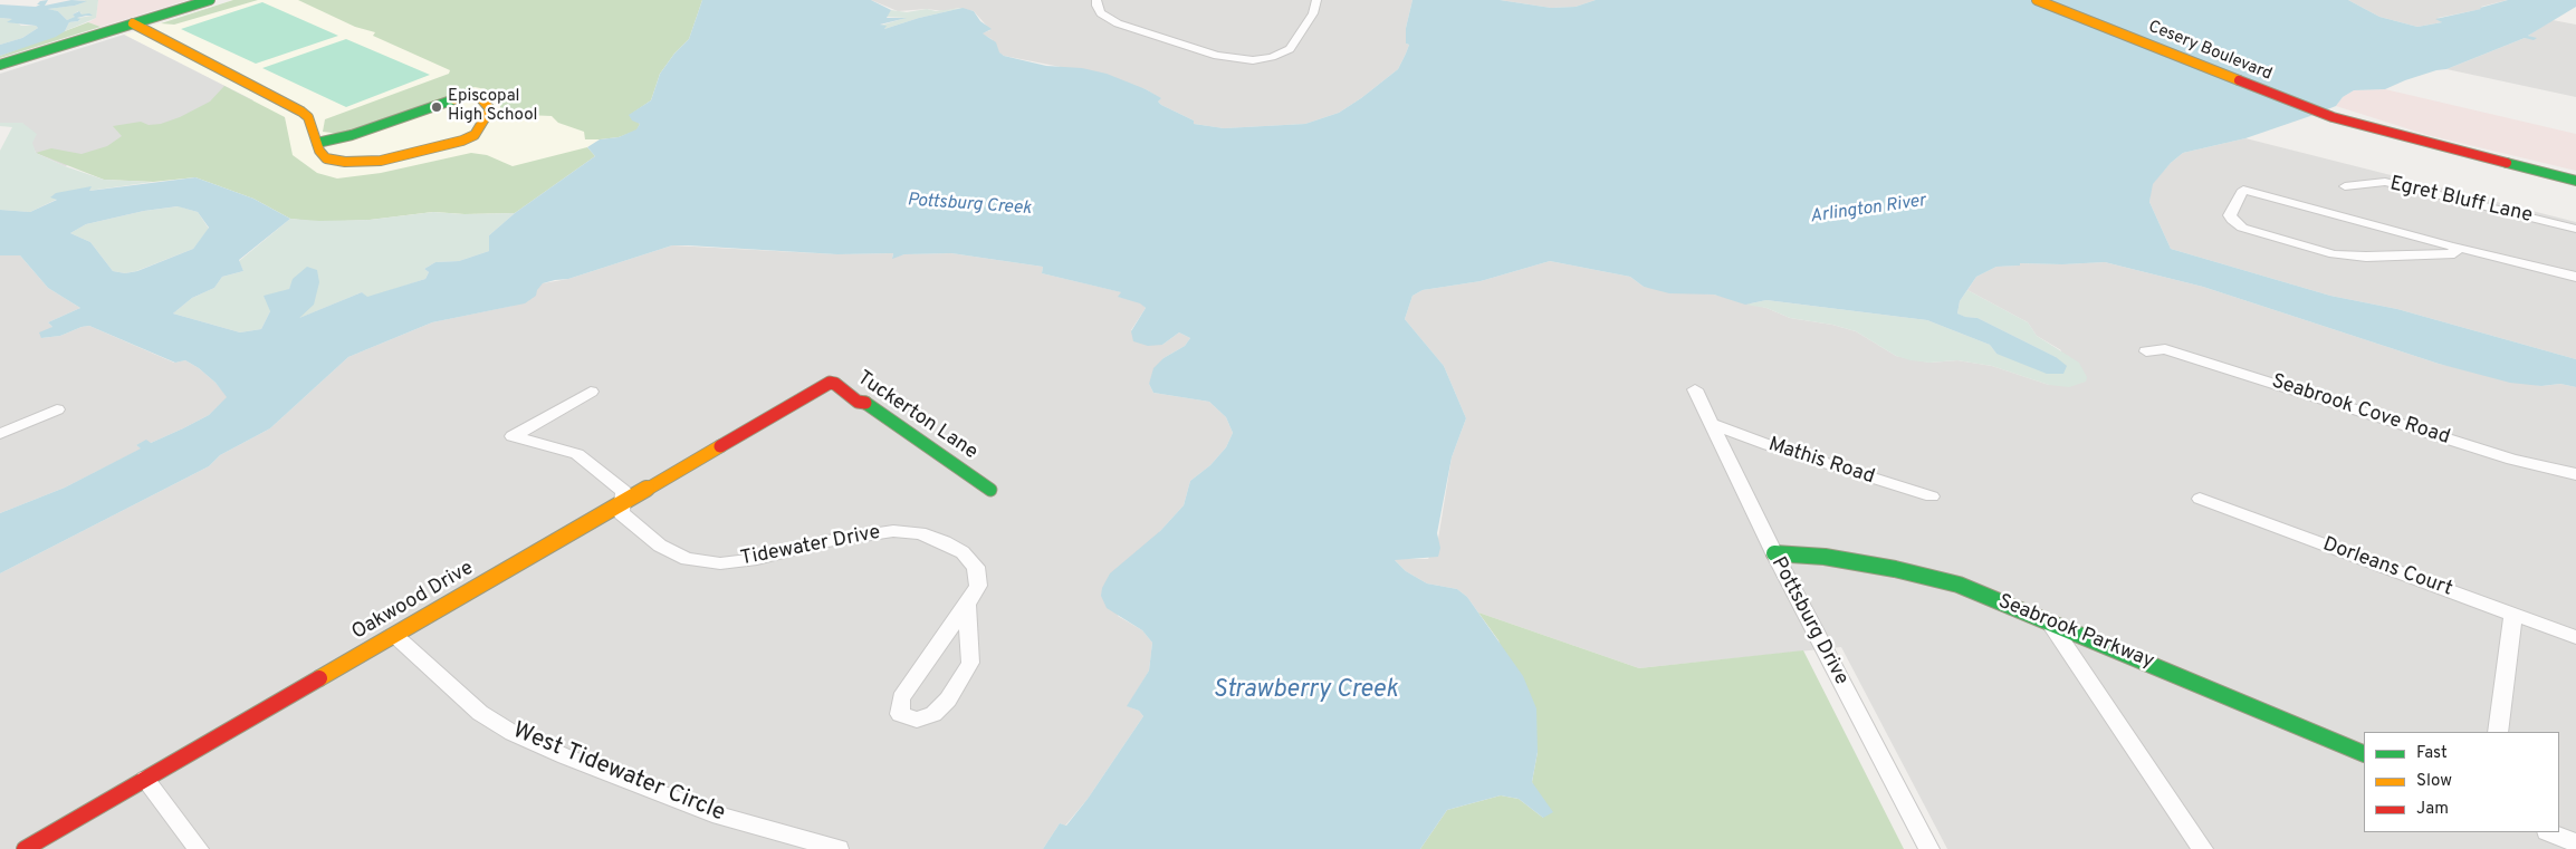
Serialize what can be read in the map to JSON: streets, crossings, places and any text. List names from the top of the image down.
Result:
{
  "streets": {
    "street": [
      "Cesery Boulevard",
      "Egret Bluff Lane",
      "Seabrook Cove Road",
      "Tuckerton Lane",
      "Mathis Road",
      "Tidewater Drive",
      "Dorleans Court",
      "Oakwood Drive",
      "Pottsburg Drive",
      "Seabrook Parkway",
      "West Tidewater Circle"
    ]
  },
  "crossings": [
    ["Tuckerton Lane", "Oakwood Drive"],
    ["Mathis Road", "Pottsburg Drive"],
    ["Tidewater Drive", "Oakwood Drive"],
    ["Oakwood Drive", "West Tidewater Circle"],
    ["Pottsburg Drive", "Seabrook Parkway"]
  ],
  "water": ["Pottsburg Creek", "Arlington River", "Strawberry Creek"],
  "places": ["Episcopal High School"],
  "legend": ["Fast", "Slow", "Jam"]
}
